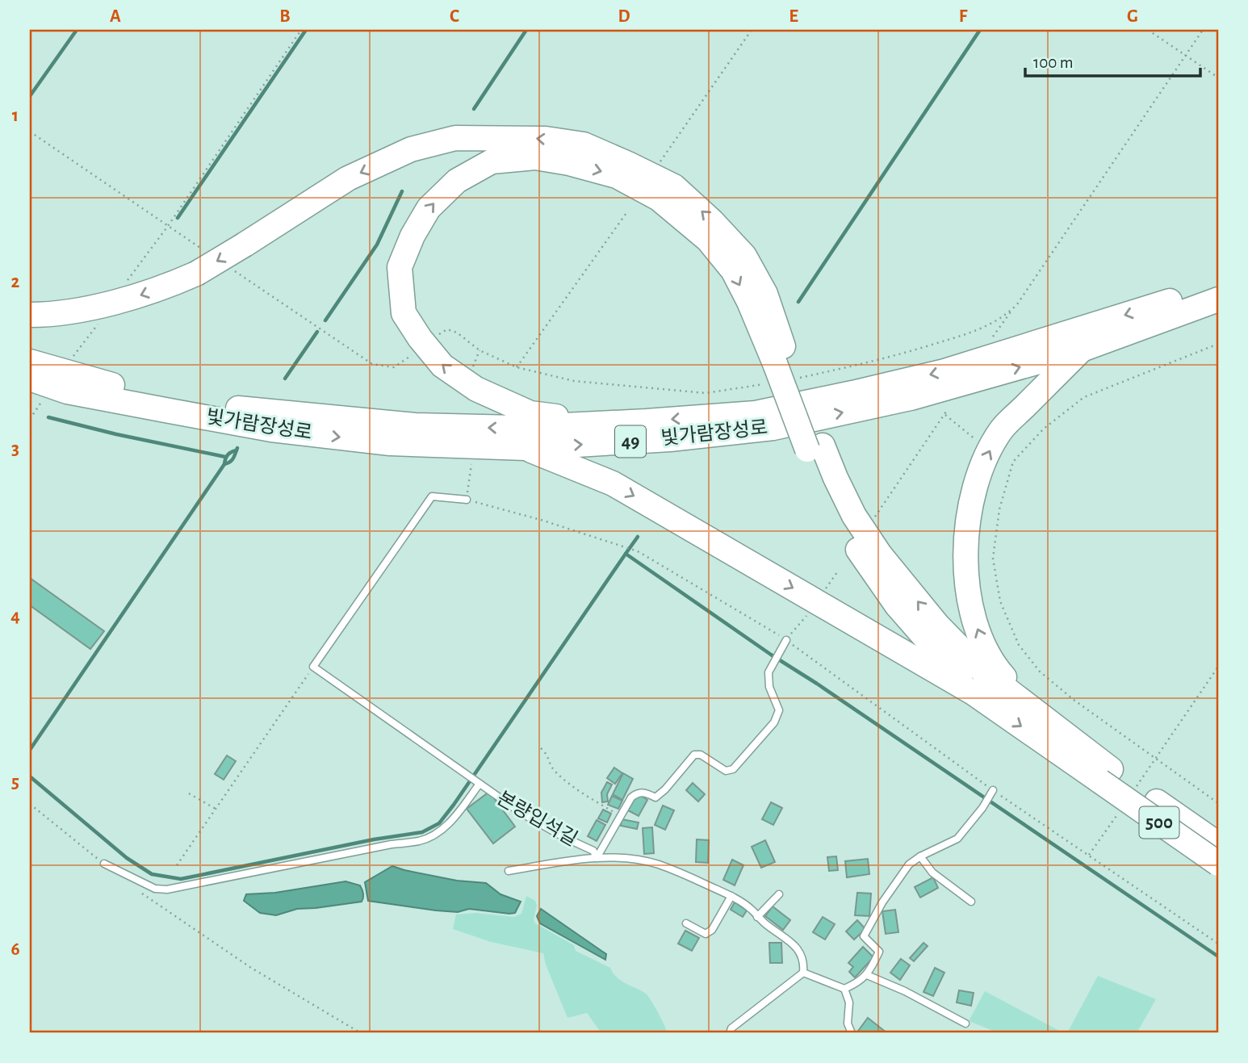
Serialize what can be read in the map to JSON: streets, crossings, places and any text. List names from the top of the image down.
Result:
{
  "streets": {
    "highway": ["빛가람장성로", "49", "500"],
    "lane": ["본량입석길"]
  },
  "scale_bar": "100 m",
  "grid": {
    "columns": [
      "A",
      "B",
      "C",
      "D",
      "E",
      "F",
      "G"
    ],
    "rows": [
      "1",
      "2",
      "3",
      "4",
      "5",
      "6"
    ]
  }
}
